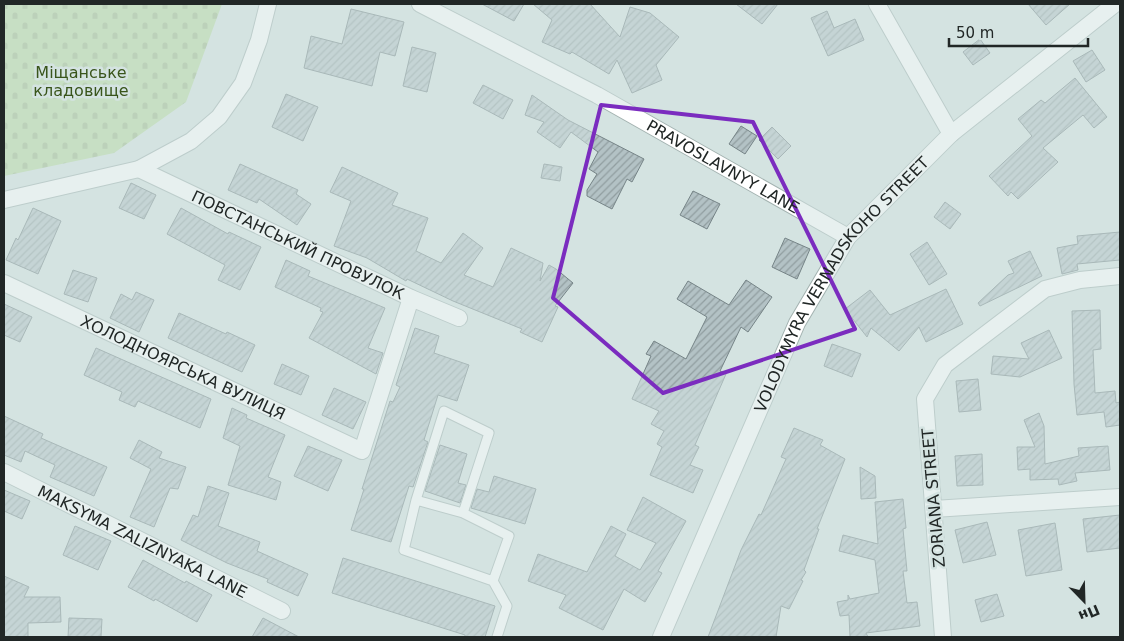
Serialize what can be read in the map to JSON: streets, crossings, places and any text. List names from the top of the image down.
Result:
{
  "streets": {
    "street": [
      "PRAVOSLAVNYY LANE",
      "ПОВСТАНСЬКИЙ ПРОВУЛОК",
      "VOLODYMYRA VERNADSKOHO STREET",
      "ХОЛОДНОЯРСЬКА ВУЛИЦЯ",
      "ZORIANA STREET",
      "MAKSYMA ZALIZNYAKA LANE"
    ]
  },
  "crossings": [
    ["PRAVOSLAVNYY LANE", "VOLODYMYRA VERNADSKOHO STREET"],
    ["ПОВСТАНСЬКИЙ ПРОВУЛОК", "ХОЛОДНОЯРСЬКА ВУЛИЦЯ"]
  ],
  "parks": ["Міщанське кладовище"],
  "scale_bar": "50 m",
  "north": "bottom right"
}
